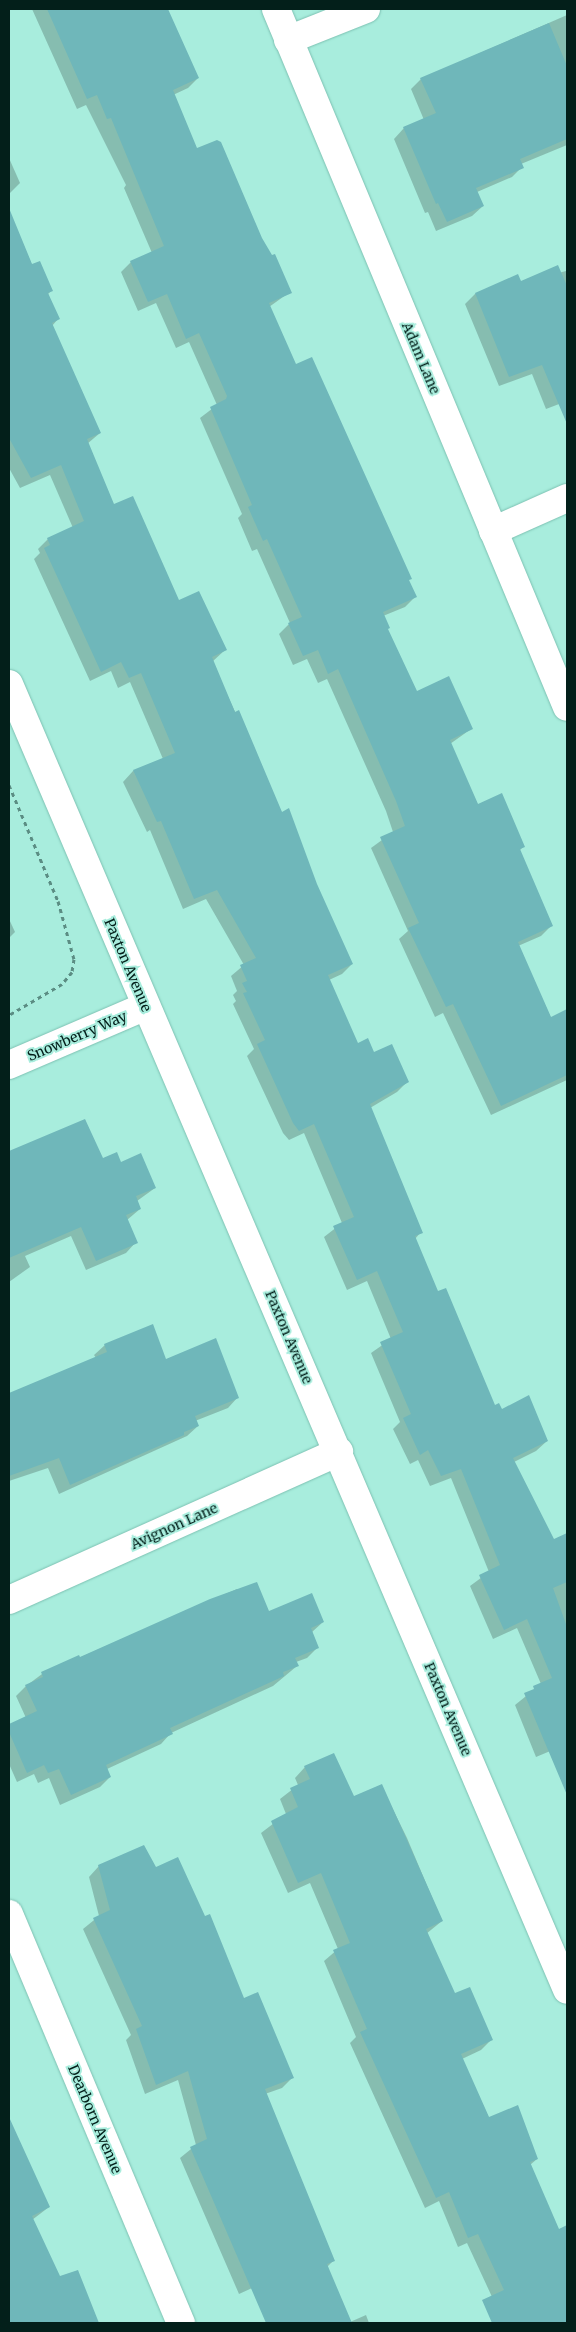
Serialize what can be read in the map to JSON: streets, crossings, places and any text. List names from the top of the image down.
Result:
{
  "streets": {
    "street": [
      "Adam Lane",
      "Paxton Avenue",
      "Snowberry Way",
      "Avignon Lane",
      "Dearborn Avenue"
    ]
  },
  "crossings": [
    ["Paxton Avenue", "Snowberry Way"],
    ["Paxton Avenue", "Avignon Lane"]
  ]
}
